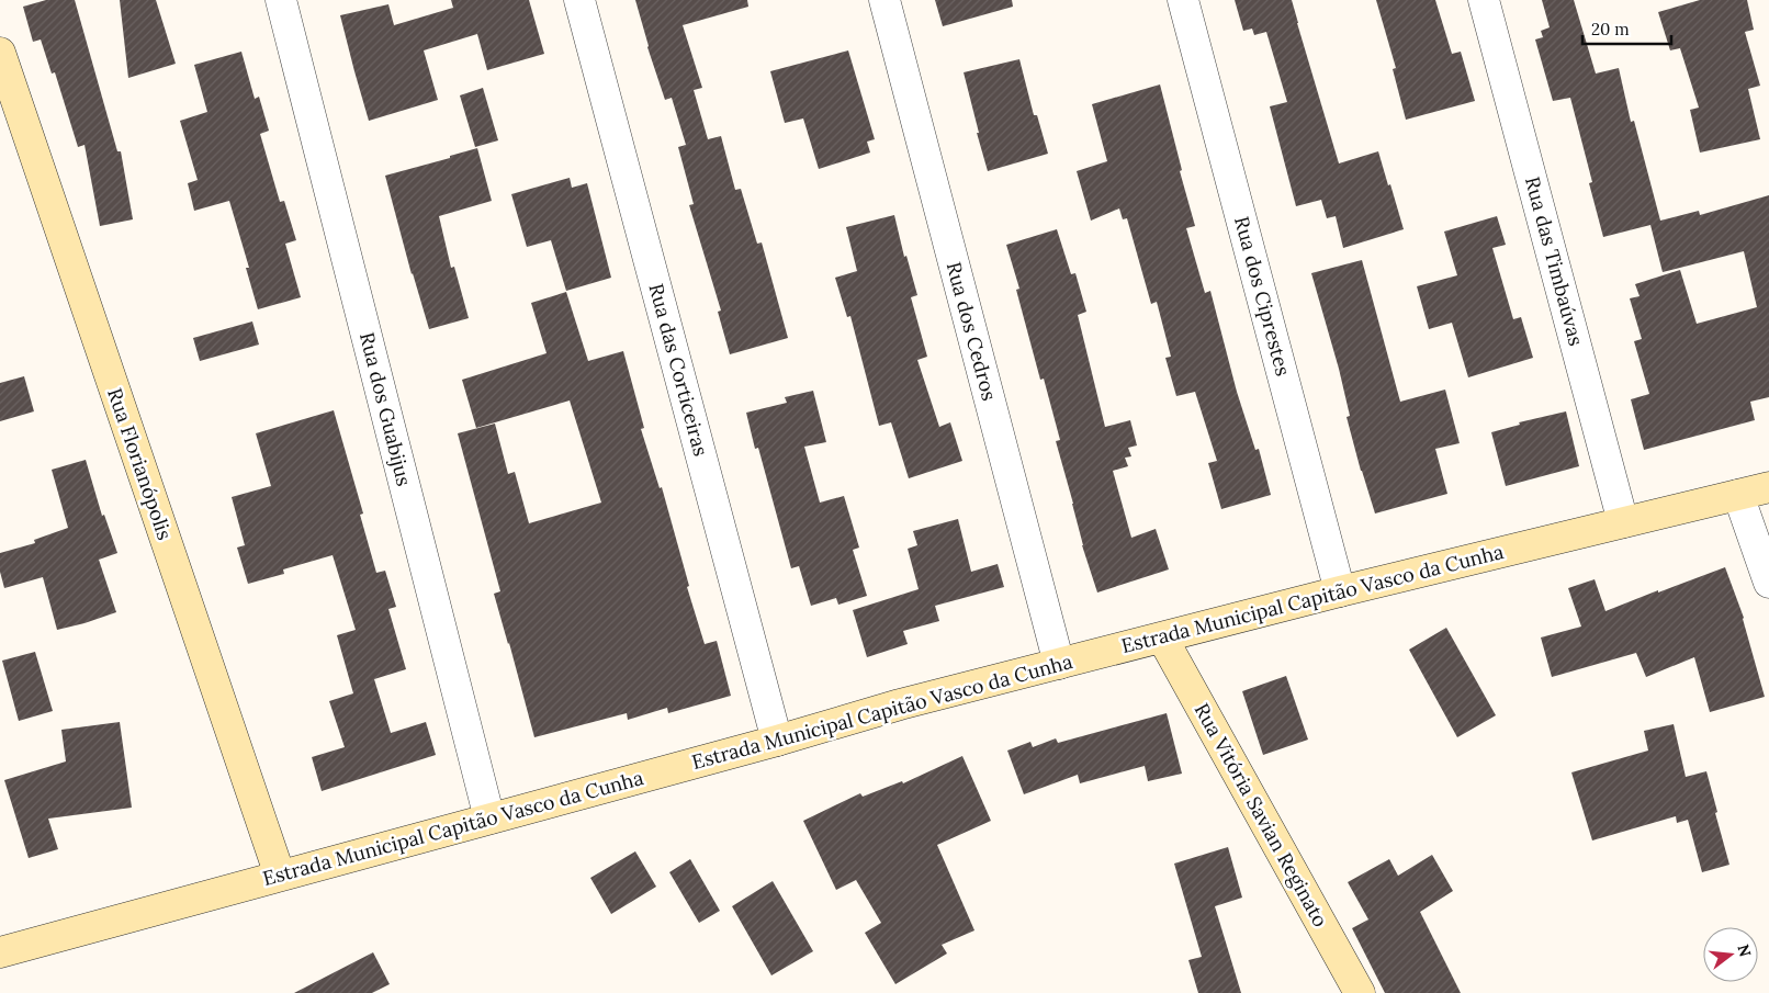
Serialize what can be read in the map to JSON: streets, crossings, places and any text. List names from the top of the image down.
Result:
{
  "streets": {
    "main road": ["Rua Florianópolis", "Estrada Municipal Capitão Vasco da Cunha", "Rua Vitória Savian Reginato"],
    "street": [
      "Rua das Timbaúvas",
      "Rua dos Ciprestes",
      "Rua dos Cedros",
      "Rua das Corticeiras",
      "Rua dos Guabijus"
    ]
  },
  "crossings": [
    ["Rua das Timbaúvas", "Estrada Municipal Capitão Vasco da Cunha"],
    ["Rua dos Ciprestes", "Estrada Municipal Capitão Vasco da Cunha"],
    ["Rua dos Cedros", "Estrada Municipal Capitão Vasco da Cunha"],
    ["Rua das Corticeiras", "Estrada Municipal Capitão Vasco da Cunha"],
    ["Rua dos Guabijus", "Estrada Municipal Capitão Vasco da Cunha"],
    ["Rua Florianópolis", "Estrada Municipal Capitão Vasco da Cunha"],
    ["Estrada Municipal Capitão Vasco da Cunha", "Rua Vitória Savian Reginato"]
  ],
  "scale_bar": "20 m",
  "north": "right"
}
